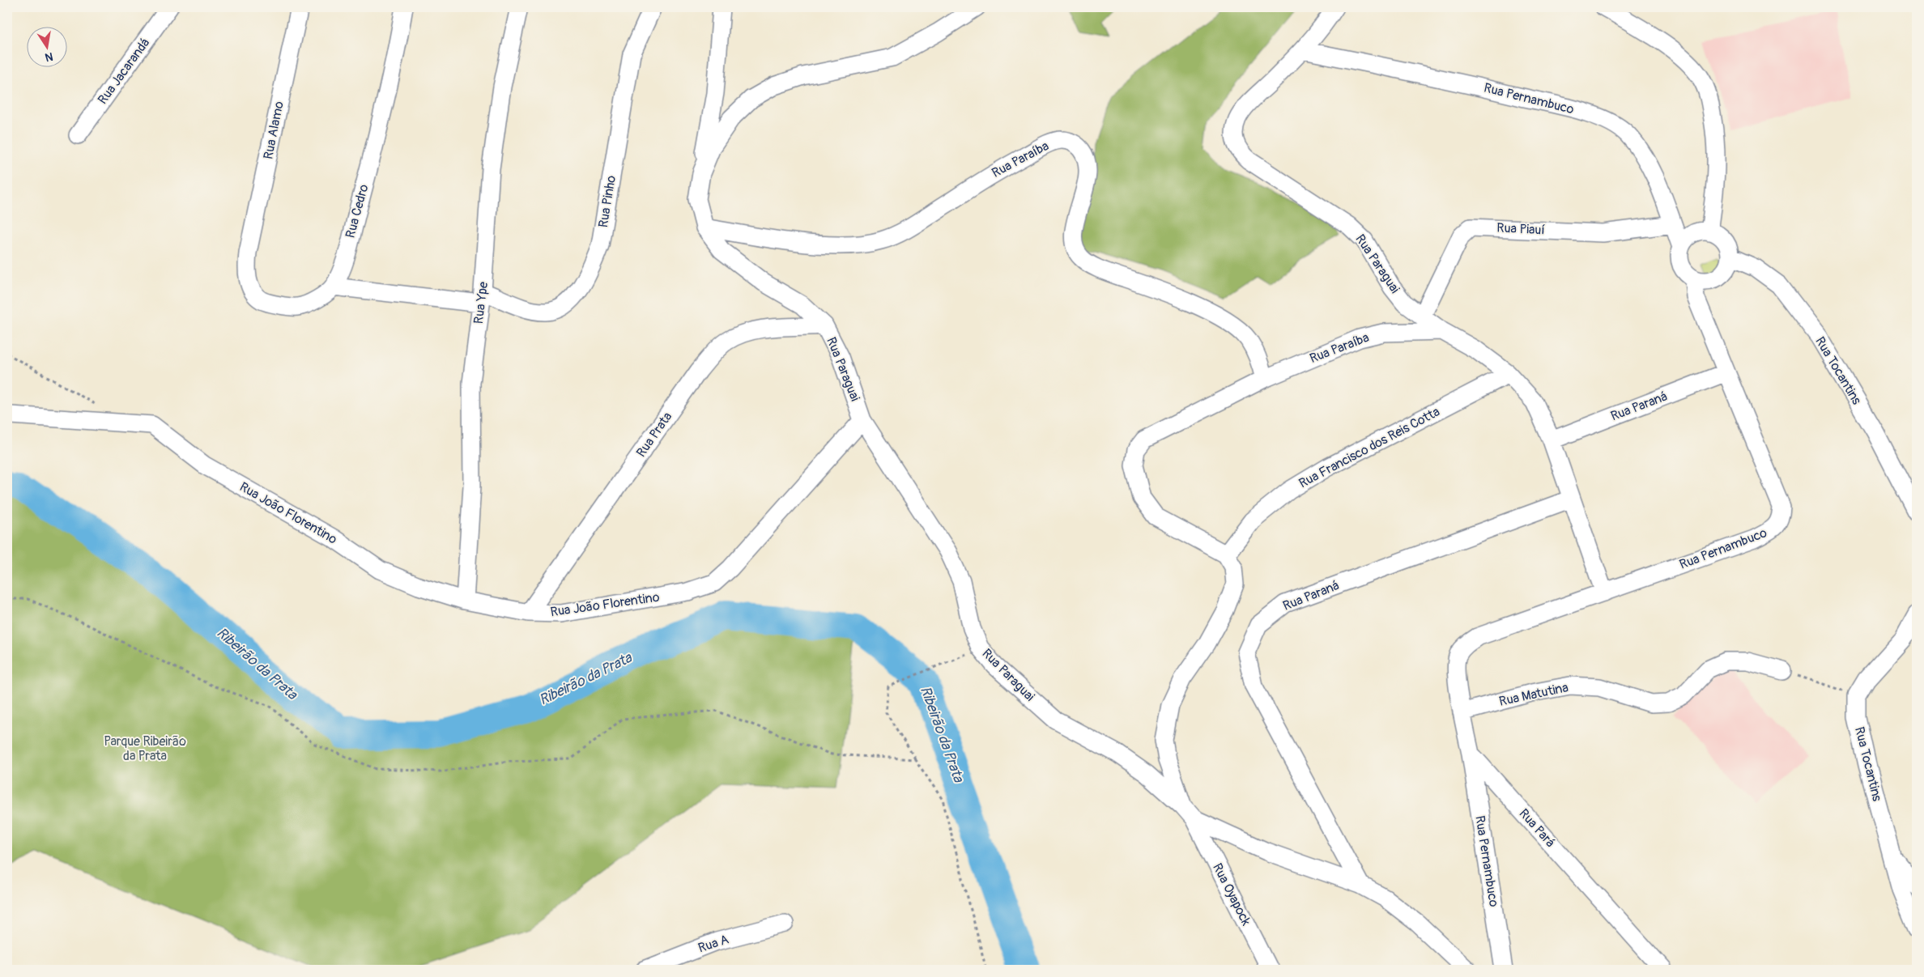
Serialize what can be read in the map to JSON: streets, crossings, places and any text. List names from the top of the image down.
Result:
{
  "streets": {
    "street": [
      "Rua Jacarandá",
      "Rua Pernambuco",
      "Rua Alamo",
      "Rua Paraíba",
      "Rua Pinho",
      "Rua Cedro",
      "Rua Piauí",
      "Rua Paraguai",
      "Rua Ype",
      "Rua Tocantins",
      "Rua Paraná",
      "Rua Prata",
      "Rua Francisco dos Reis Cotta",
      "Rua João Florentino",
      "Rua Matutina",
      "Rua Pará",
      "Rua Oyapock",
      "Rua A"
    ]
  },
  "crossings": [
    ["Rua Pernambuco", "Rua Piauí"],
    ["Rua Pernambuco", "Rua Paraguai"],
    ["Rua Pernambuco", "Rua Tocantins"],
    ["Rua Pernambuco", "Rua Paraná"],
    ["Rua Pernambuco", "Rua Pará"],
    ["Rua Alamo", "Rua Pinho"],
    ["Rua Alamo", "Rua Cedro"],
    ["Rua Paraíba", "Rua Paraguai"],
    ["Rua Paraíba", "Rua Francisco dos Reis Cotta"],
    ["Rua Pinho", "Rua Cedro"],
    ["Rua Pinho", "Rua Ype"],
    ["Rua Piauí", "Rua Paraguai"],
    ["Rua Paraguai", "Rua Paraná"],
    ["Rua Paraguai", "Rua Prata"],
    ["Rua Paraguai", "Rua Francisco dos Reis Cotta"],
    ["Rua Paraguai", "Rua João Florentino"],
    ["Rua Paraguai", "Rua Oyapock"],
    ["Rua Ype", "Rua João Florentino"],
    ["Rua Prata", "Rua João Florentino"],
    ["Rua Matutina", "Rua Pará"]
  ],
  "water": ["Ribeirão da Prata"],
  "parks": ["Parque Ribeirão da Prata"],
  "north": "bottom"
}
